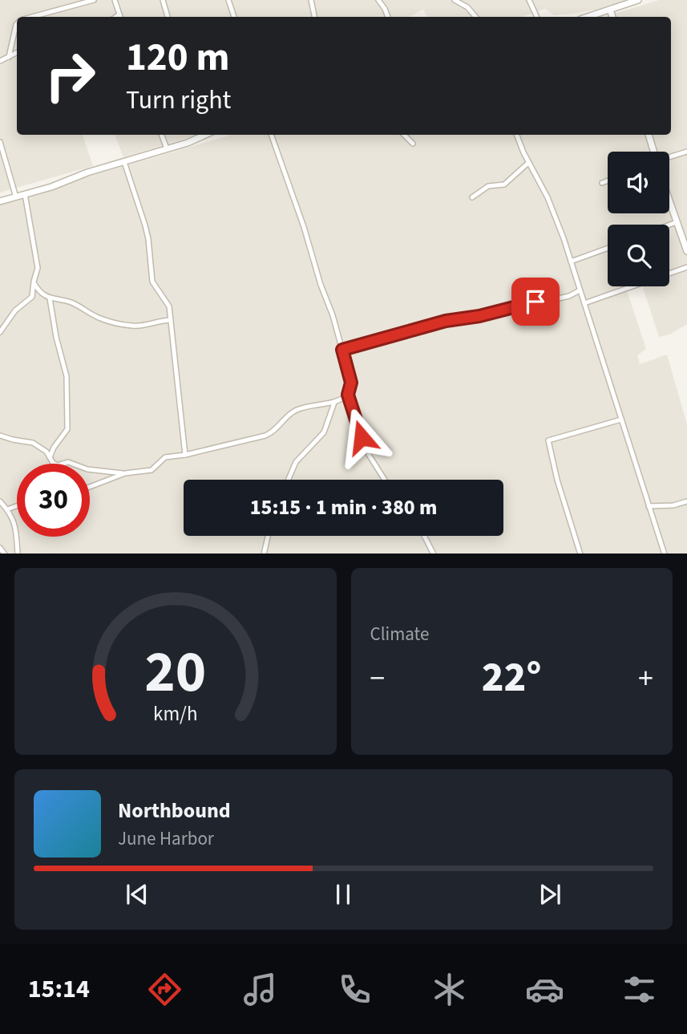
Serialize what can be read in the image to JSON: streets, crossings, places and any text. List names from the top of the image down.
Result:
{
  "page": {
    "turn": ["120 m", "Turn right"],
    "limit": "30",
    "trip": "15:15 · 1 min · 380 m",
    "tile": "Climate",
    "heat": ["−", "22°", "+"],
    "song": ["Northbound", "June Harbor"],
    "tabs": "15:14",
    "gauge": ["20", "km/h"]
  }
}
